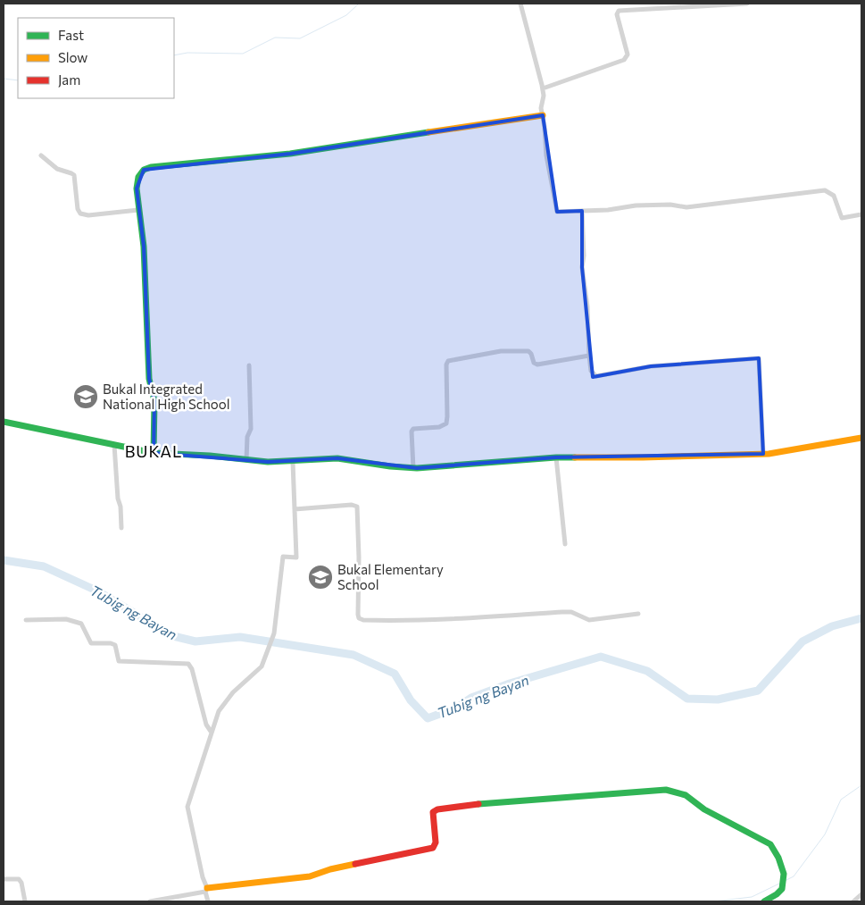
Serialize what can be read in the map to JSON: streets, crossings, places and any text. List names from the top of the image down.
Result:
{
  "districts": ["BUKAL"],
  "water": ["Tubig ng Bayan"],
  "places": {
    "school or university": ["Bukal Integrated National High School", "Bukal Elementary School"]
  },
  "legend": ["Fast", "Slow", "Jam"]
}
